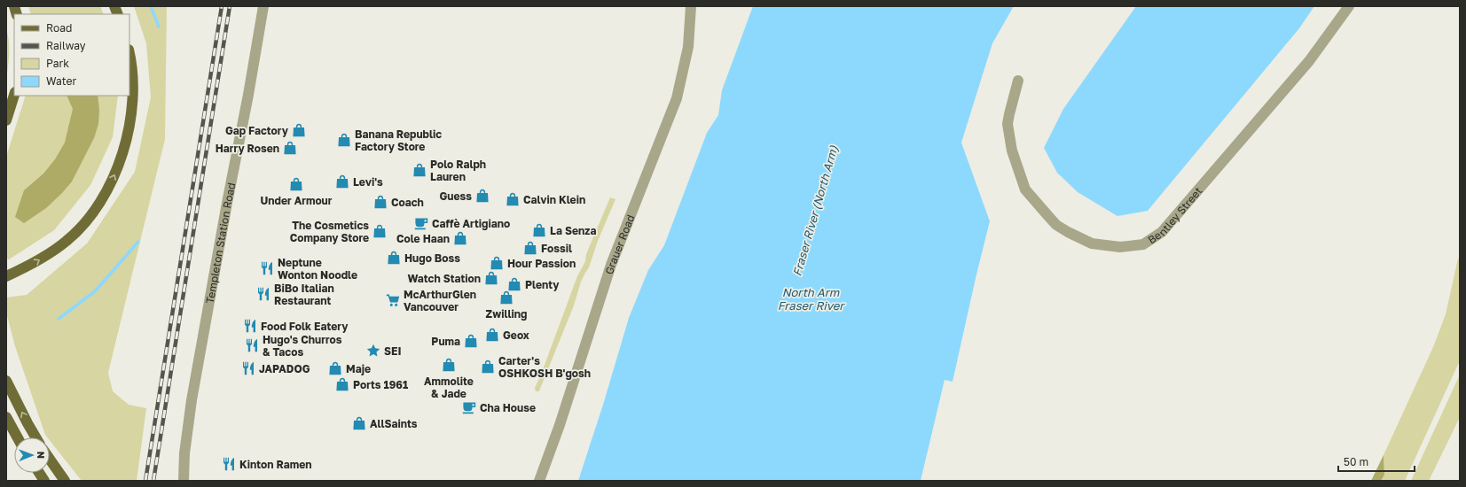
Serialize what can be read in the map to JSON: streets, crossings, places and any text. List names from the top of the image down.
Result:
{
  "streets": {
    "street": ["Bentley Street", "Templeton Station Road", "Grauer Road"]
  },
  "water": ["Fraser River (North Arm)", "North Arm Fraser River"],
  "places": {
    "shop": [
      "Gap Factory",
      "Banana Republic Factory Store",
      "Harry Rosen",
      "Polo Ralph Lauren",
      "Levi's",
      "Under Armour",
      "Guess",
      "Calvin Klein",
      "Coach",
      "La Senza",
      "The Cosmetics Company Store",
      "Cole Haan",
      "Fossil",
      "Hugo Boss",
      "Hour Passion",
      "Watch Station",
      "Plenty",
      "Zwilling",
      "Geox",
      "Puma",
      "Ammolite & Jade",
      "Carter's OSHKOSH B'gosh",
      "Maje",
      "Ports 1961",
      "AllSaints"
    ],
    "cafe": ["Caffè Artigiano", "Cha House"],
    "restaurant": [
      "Neptune Wonton Noodle",
      "BiBo Italian Restaurant",
      "Food Folk Eatery",
      "Hugo's Churros & Tacos",
      "JAPADOG",
      "Kinton Ramen"
    ],
    "supermarket": ["McArthurGlen Vancouver"],
    "place": ["SEI"]
  },
  "legend": [
    "Road",
    "Railway",
    "Park",
    "Water"
  ],
  "scale_bar": "50 m",
  "north": "right"
}
